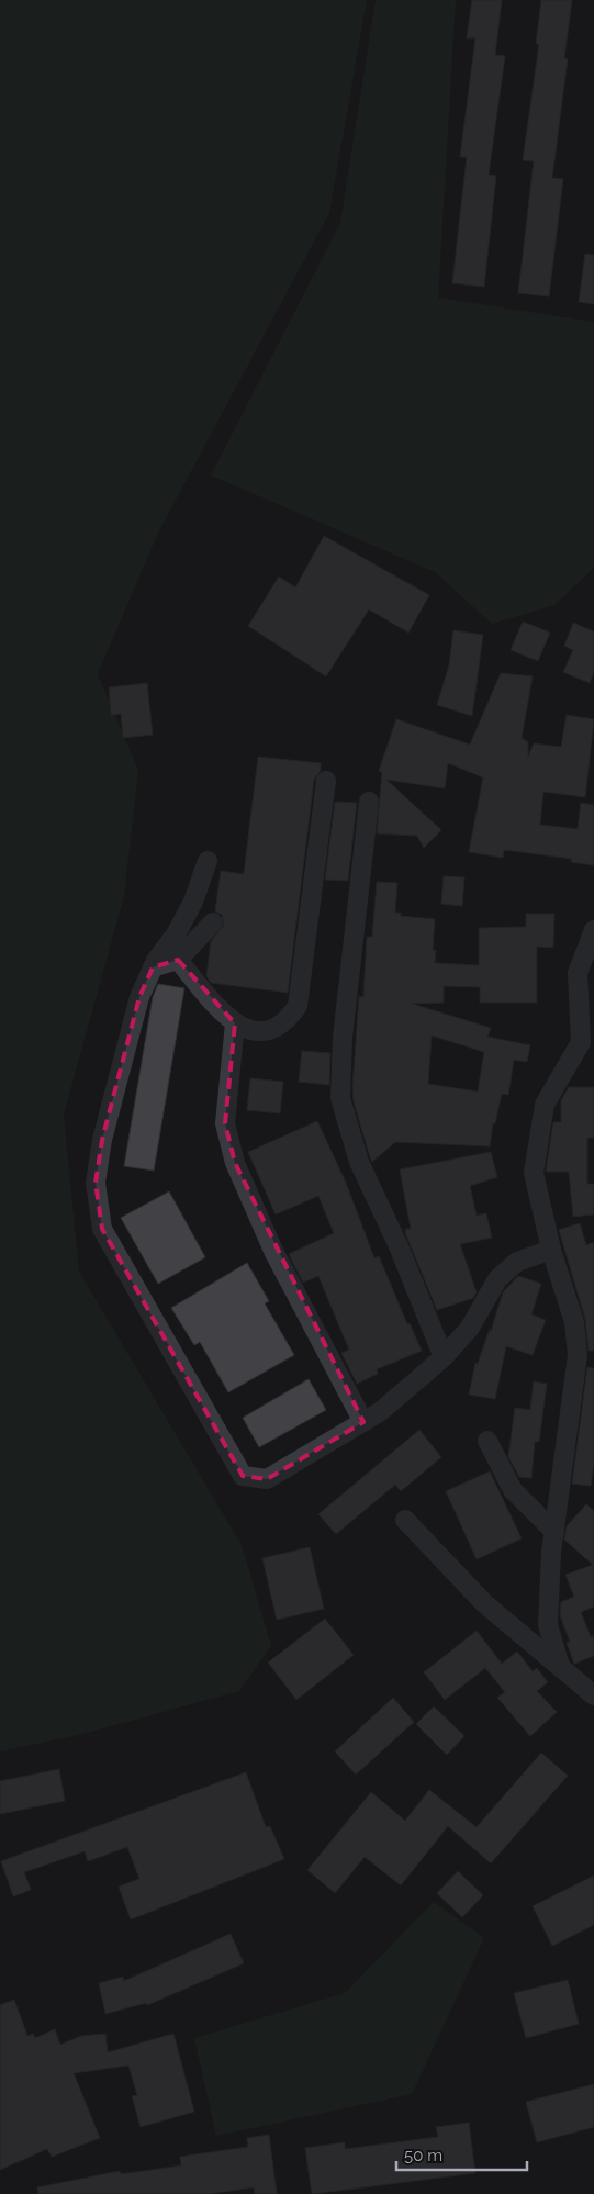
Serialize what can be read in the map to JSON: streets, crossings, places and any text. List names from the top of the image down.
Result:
{
  "scale_bar": "50 m"
}
